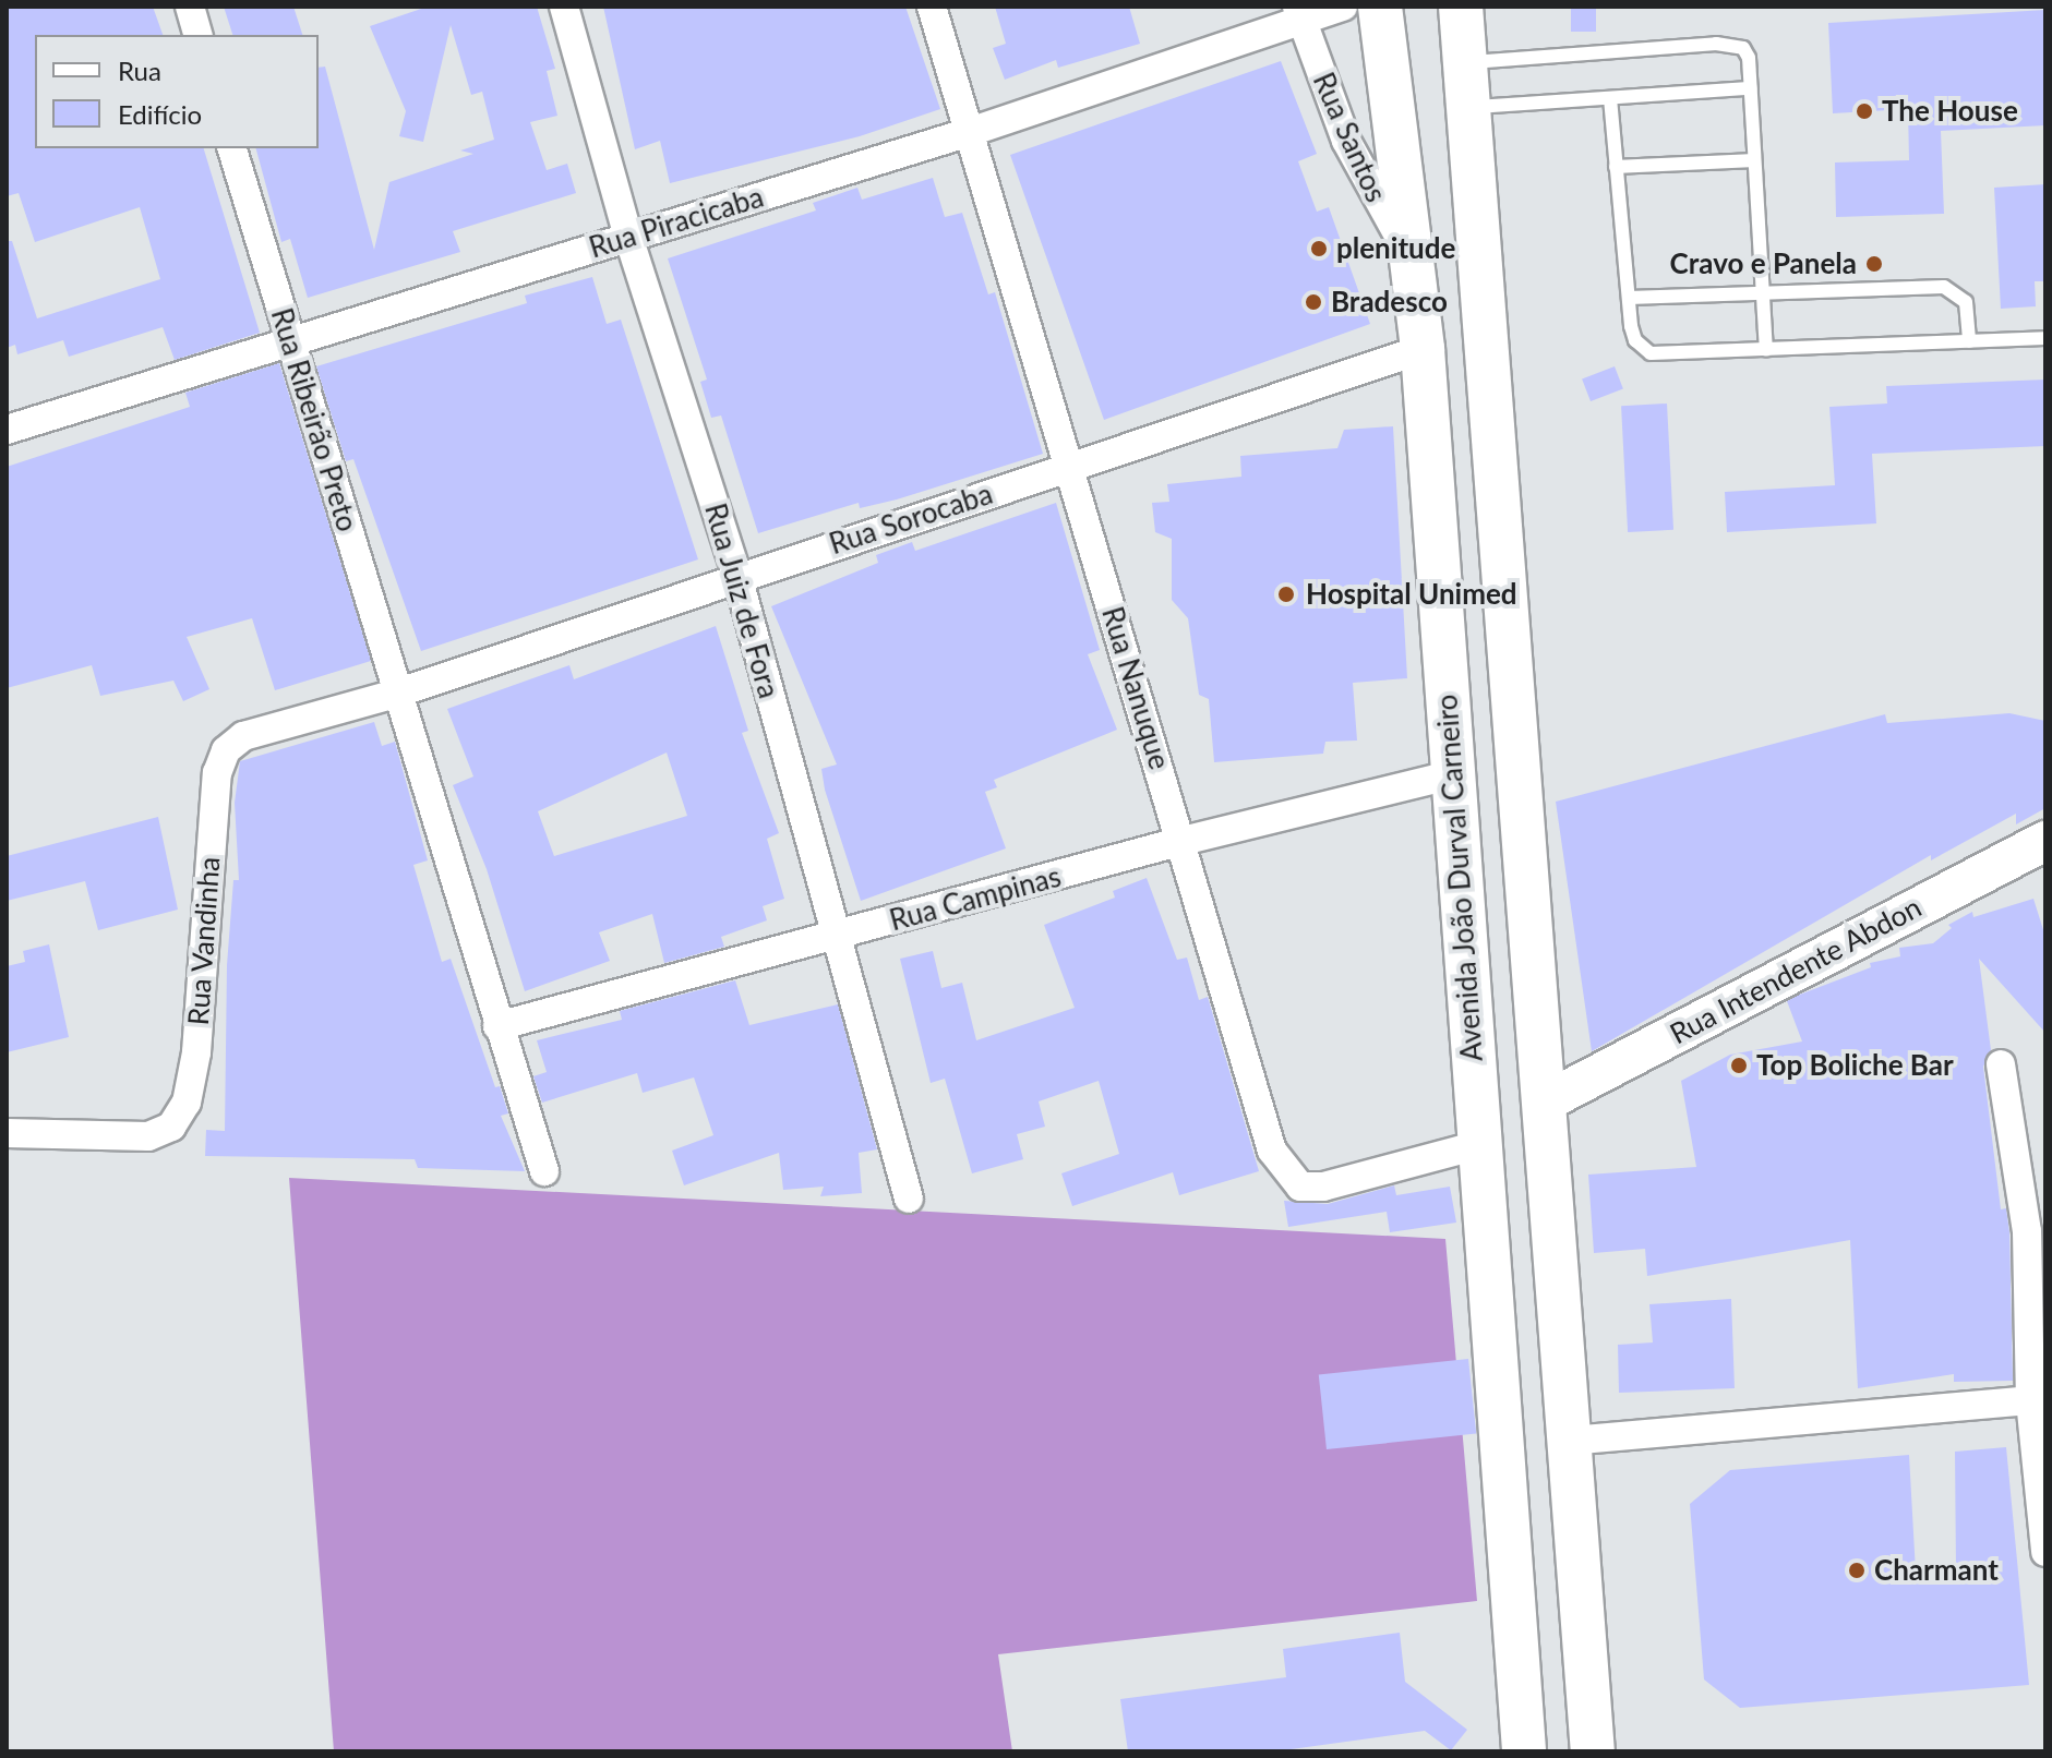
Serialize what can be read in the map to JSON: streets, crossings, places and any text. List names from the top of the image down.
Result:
{
  "streets": {
    "main road": ["Avenida João Durval Carneiro"],
    "street": [
      "Rua Santos",
      "Rua Piracicaba",
      "Rua Ribeirão Preto",
      "Rua Sorocaba",
      "Rua Juiz de Fora",
      "Rua Nanuque",
      "Rua Campinas",
      "Rua Vandinha",
      "Rua Intendente Abdon"
    ]
  },
  "crossings": [
    ["Rua Santos", "Rua Piracicaba"],
    ["Rua Santos", "Avenida João Durval Carneiro"],
    ["Rua Piracicaba", "Rua Ribeirão Preto"],
    ["Rua Piracicaba", "Rua Juiz de Fora"],
    ["Rua Piracicaba", "Rua Nanuque"],
    ["Rua Ribeirão Preto", "Rua Sorocaba"],
    ["Rua Ribeirão Preto", "Rua Campinas"],
    ["Rua Ribeirão Preto", "Rua Vandinha"],
    ["Rua Sorocaba", "Rua Juiz de Fora"],
    ["Rua Sorocaba", "Rua Nanuque"],
    ["Rua Sorocaba", "Avenida João Durval Carneiro"],
    ["Rua Sorocaba", "Rua Vandinha"],
    ["Rua Juiz de Fora", "Rua Campinas"],
    ["Rua Nanuque", "Avenida João Durval Carneiro"],
    ["Rua Nanuque", "Rua Campinas"],
    ["Avenida João Durval Carneiro", "Rua Campinas"]
  ],
  "places": [
    "The House",
    "plenitude",
    "Cravo e Panela",
    "Bradesco",
    "Hospital Unimed",
    "Top Boliche Bar",
    "Charmant"
  ],
  "legend": ["Rua", "Edifício"]
}
